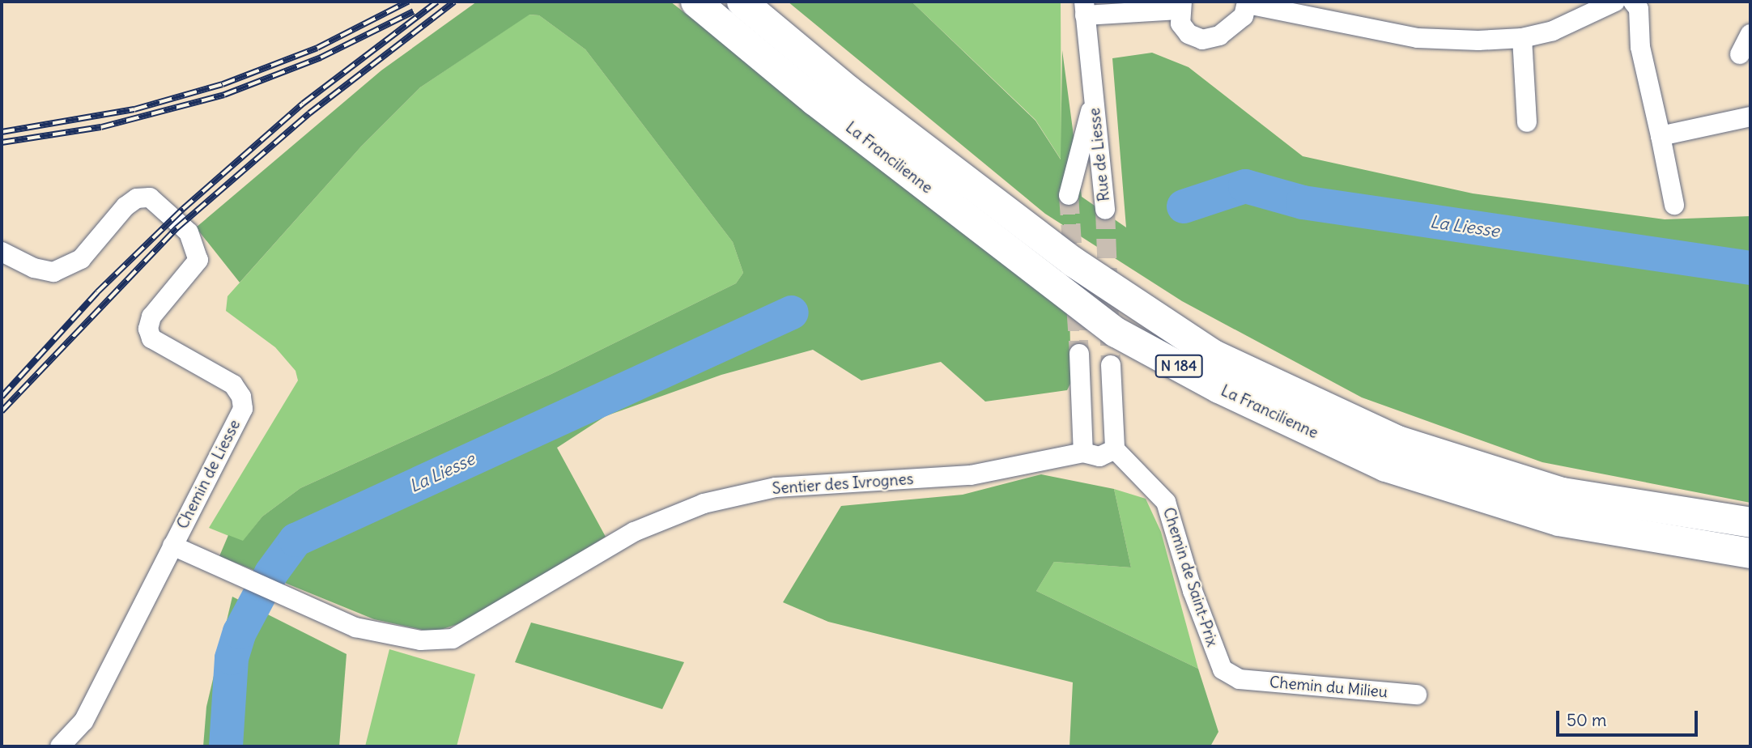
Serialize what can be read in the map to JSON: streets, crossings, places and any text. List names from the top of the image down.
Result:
{
  "streets": {
    "highway": ["La Francilienne", "N 184"],
    "street": [
      "Rue de Liesse",
      "Chemin de Liesse",
      "Sentier des Ivrognes",
      "Chemin de Saint-Prix",
      "Chemin du Milieu"
    ]
  },
  "crossings": [
    ["Chemin de Liesse", "Sentier des Ivrognes"],
    ["Sentier des Ivrognes", "Chemin de Saint-Prix"],
    ["Chemin de Saint-Prix", "Chemin du Milieu"]
  ],
  "water": ["La Liesse"],
  "scale_bar": "50 m"
}
